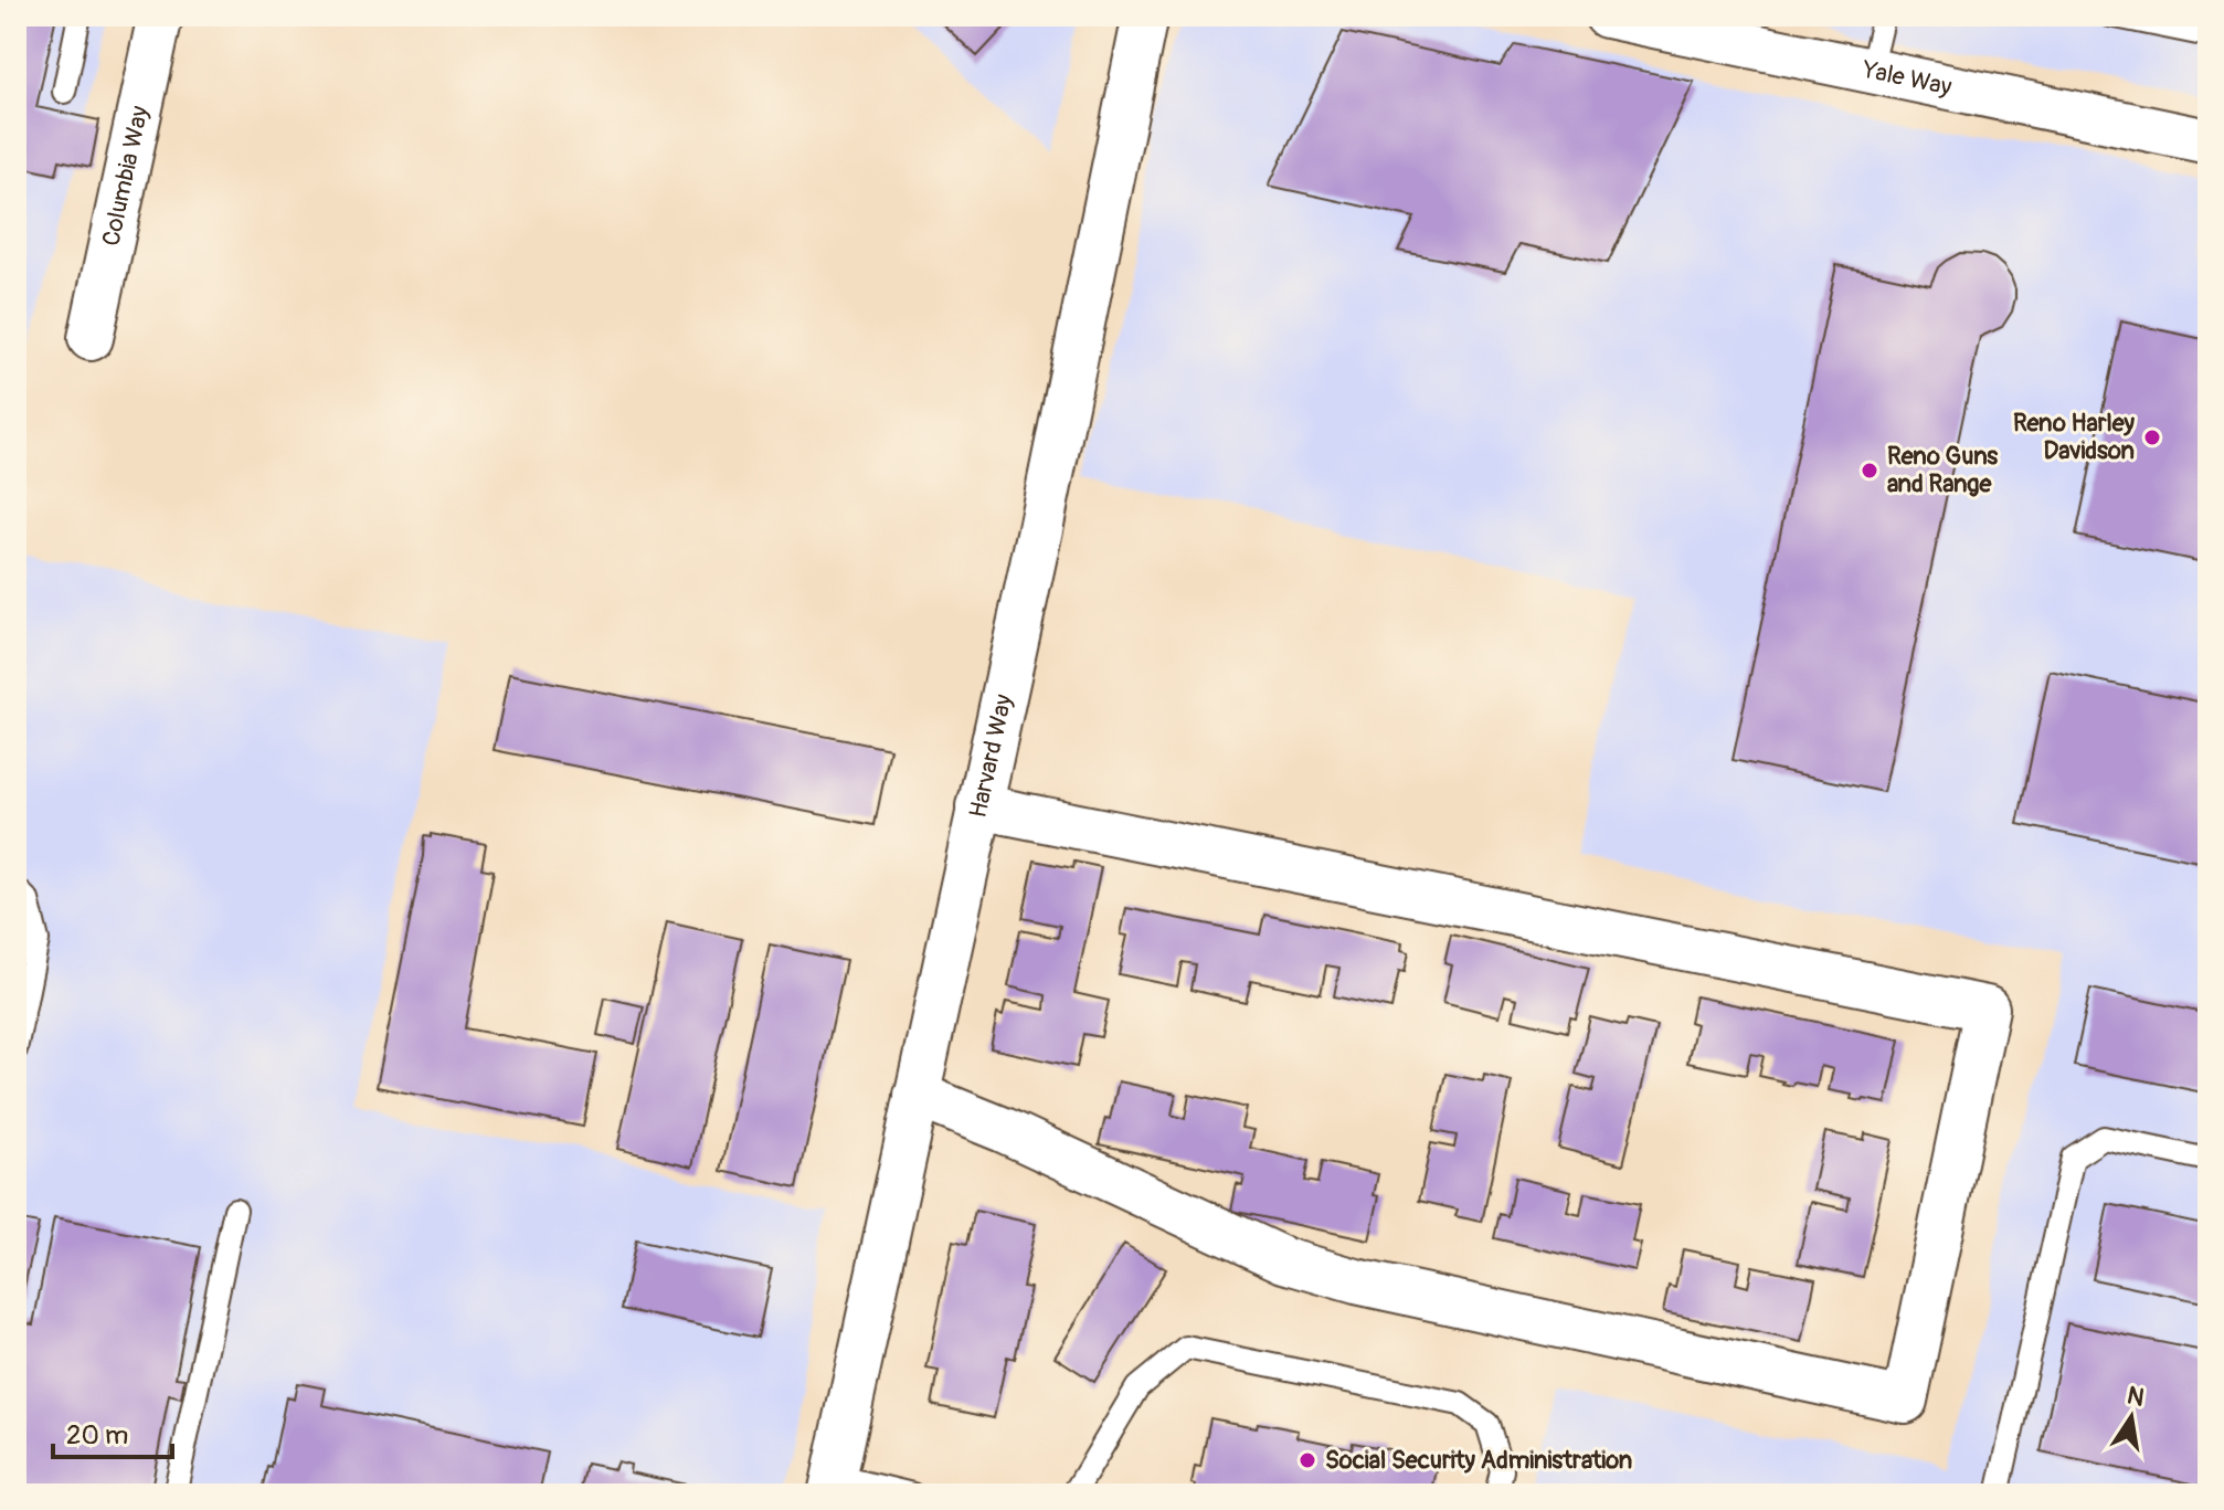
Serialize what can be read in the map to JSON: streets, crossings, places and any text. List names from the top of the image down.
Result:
{
  "streets": {
    "street": ["Yale Way", "Columbia Way", "Harvard Way"]
  },
  "places": ["Reno Harley Davidson", "Reno Guns and Range", "Social Security Administration"],
  "scale_bar": "20 m",
  "north": "top"
}
